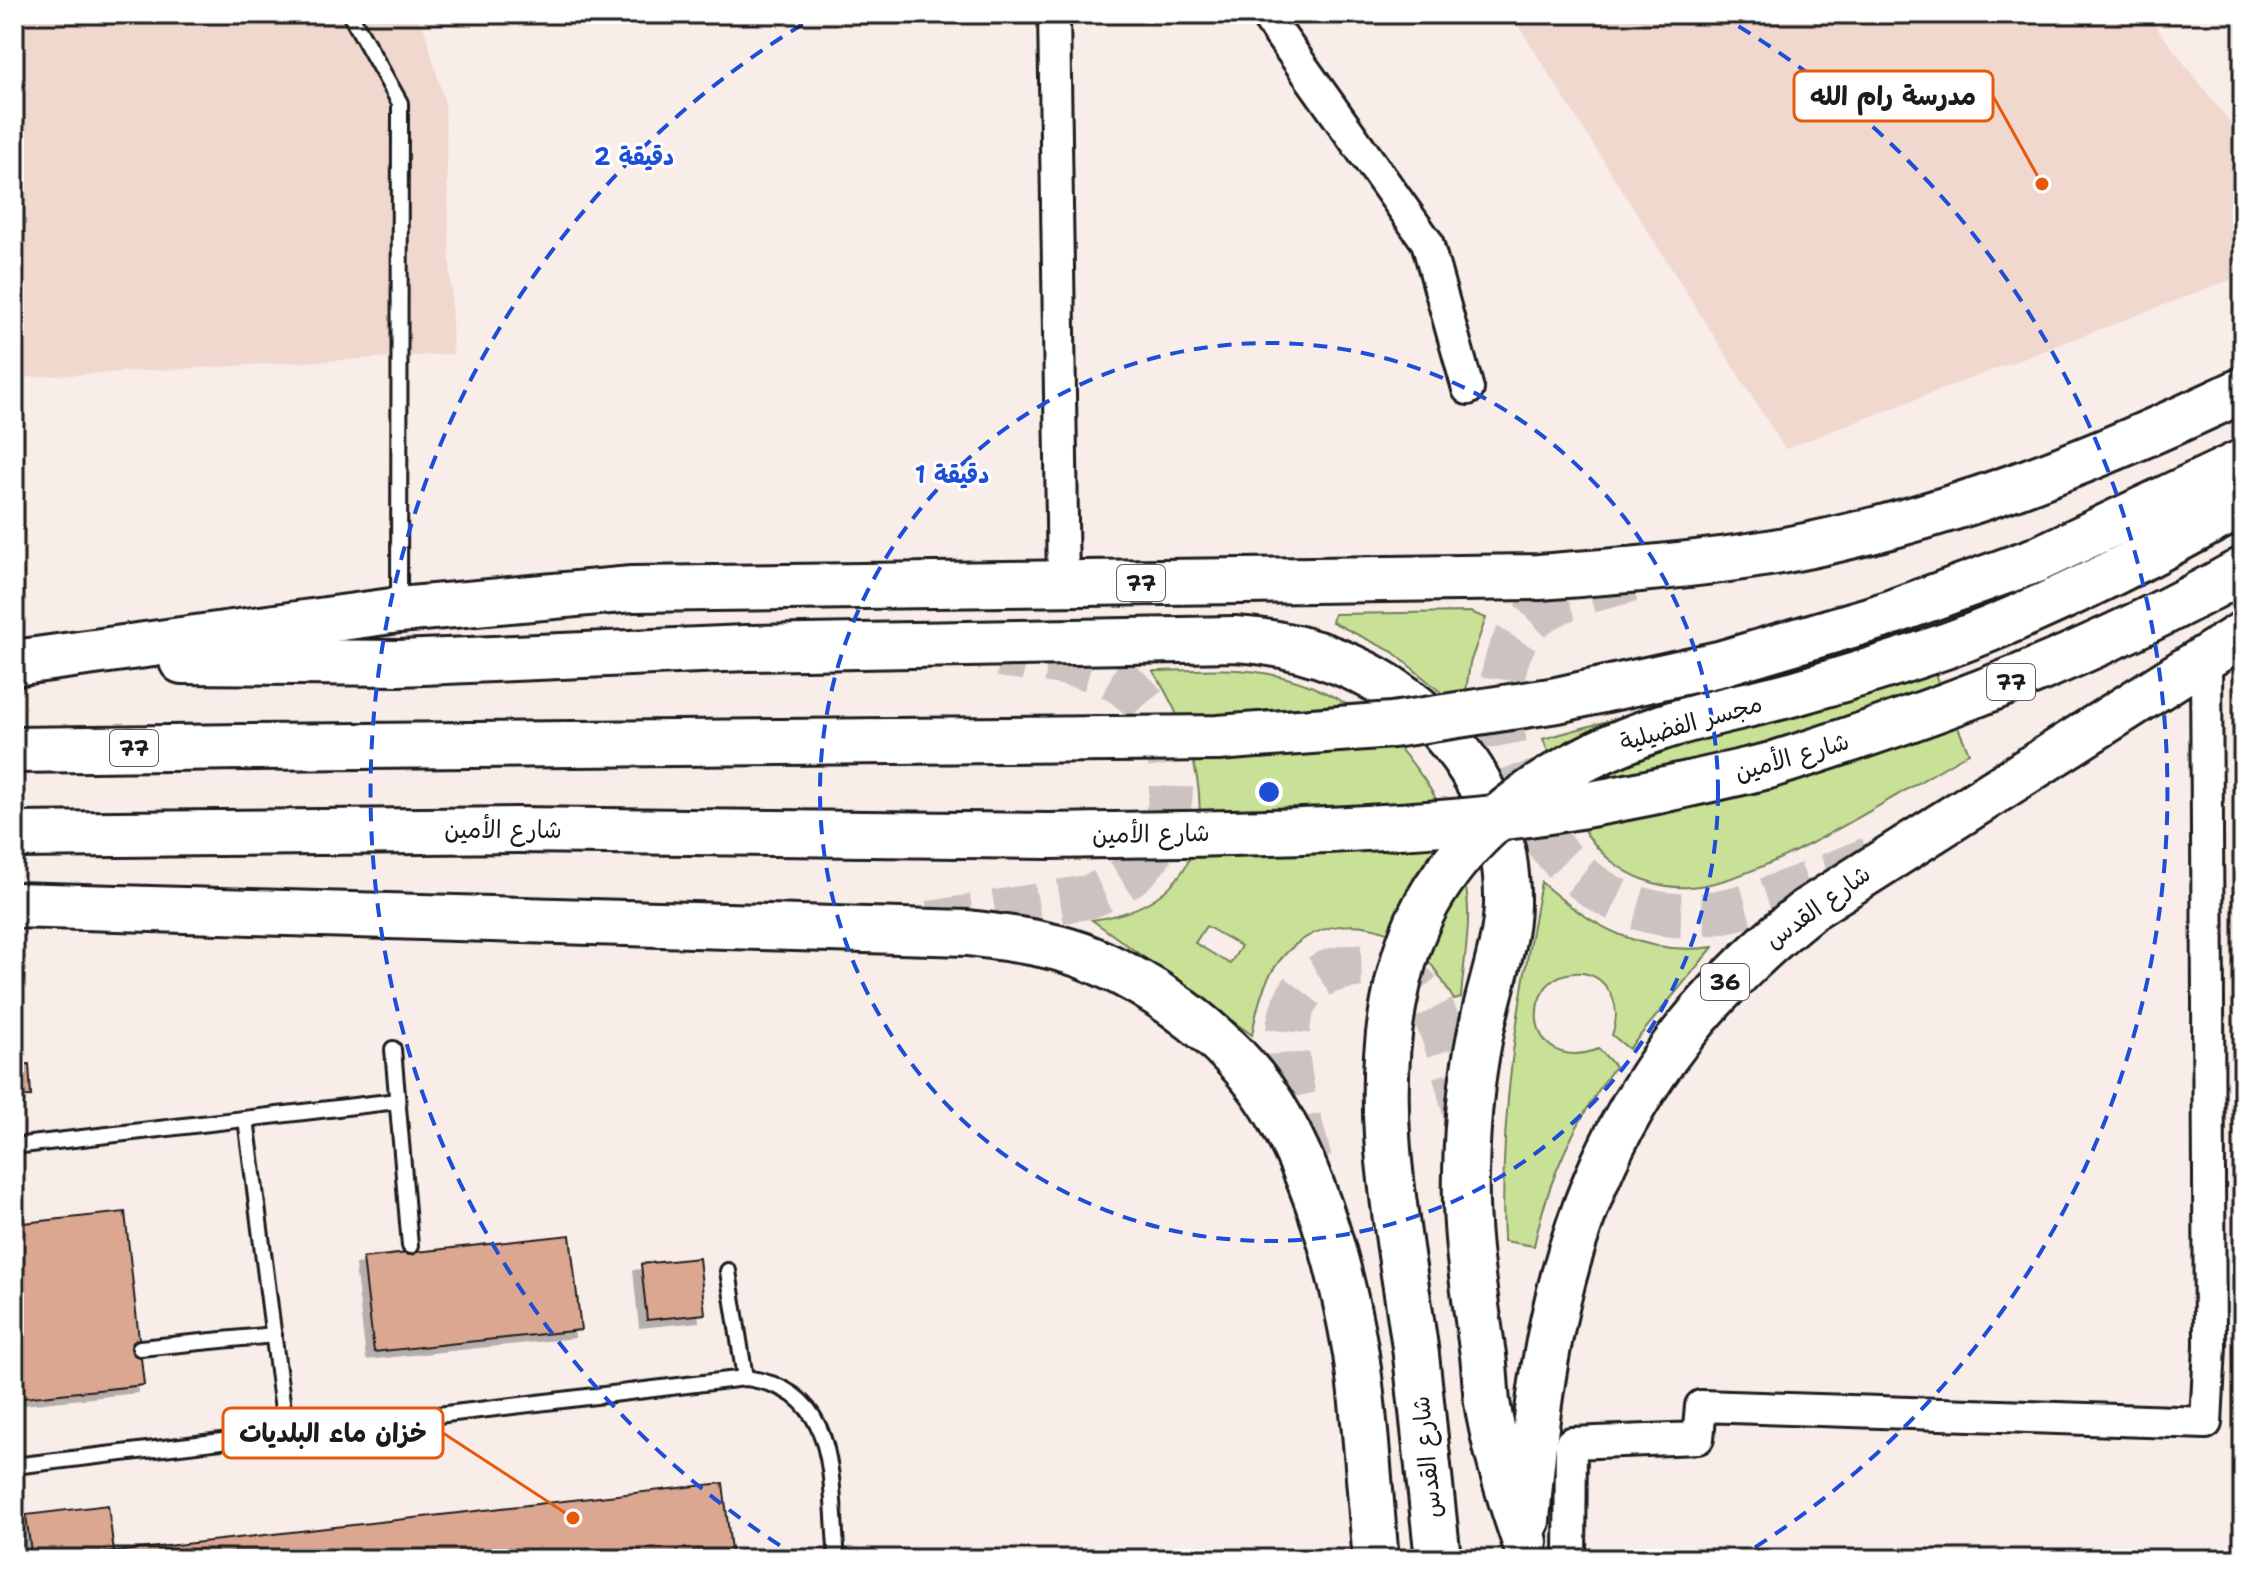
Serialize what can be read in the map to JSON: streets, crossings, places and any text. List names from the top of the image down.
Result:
{
  "streets": {
    "main road": [
      "77",
      "مجسر الفضيلية",
      "شارع الأمين",
      "شارع القدس",
      "36"
    ]
  },
  "crossings": [
    ["77", "شارع القدس"],
    ["مجسر الفضيلية", "شارع القدس"]
  ],
  "places": ["مدرسة رام الله", "خزان ماء البلديات"],
  "rings": ["2 دقيقة", "1 دقيقة"]
}
